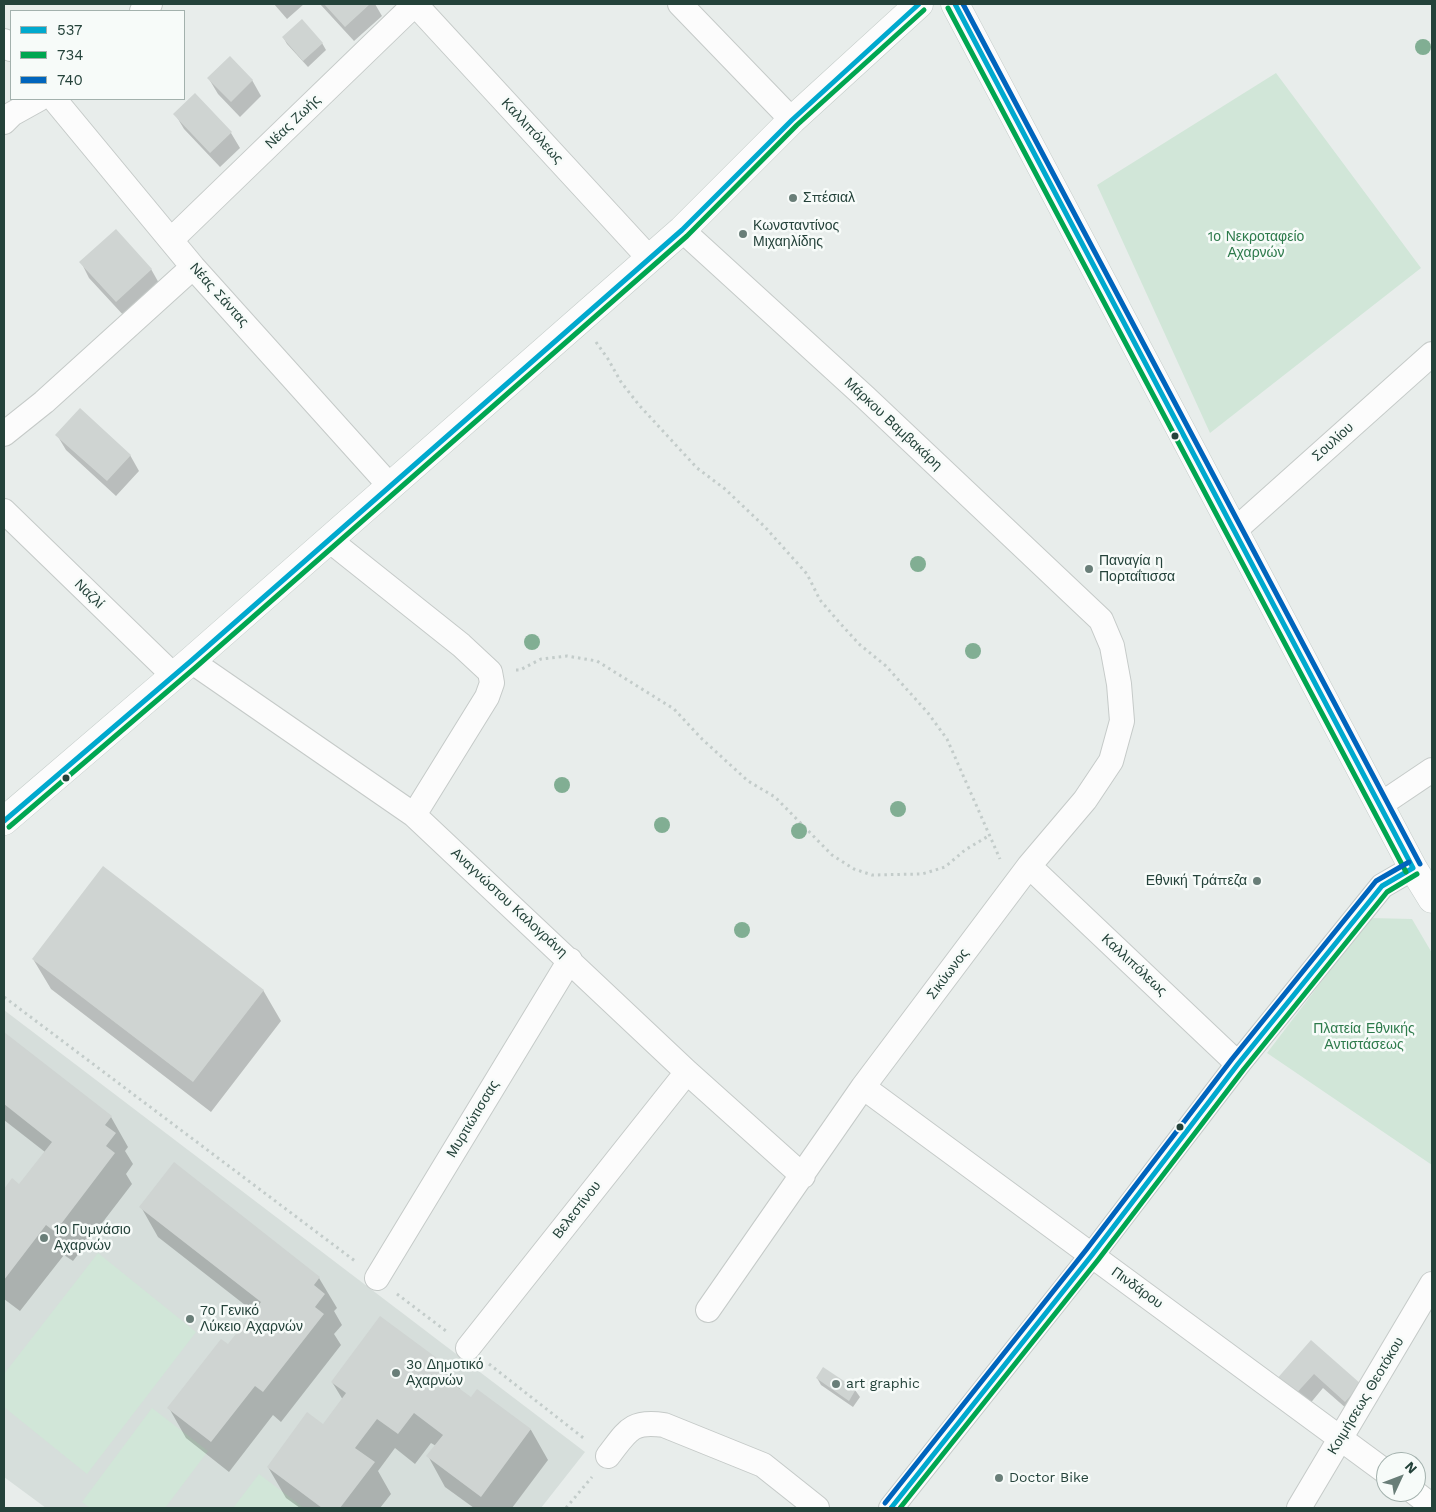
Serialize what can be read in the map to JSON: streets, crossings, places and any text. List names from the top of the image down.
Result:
{
  "streets": {
    "street": [
      "Νέας Ζωής",
      "Καλλιπόλεως",
      "Νέας Σάντας",
      "Μάρκου Βαμβακάρη",
      "Σουλίου",
      "Ναζλί",
      "Αναγνώστου Καλογράνη",
      "Σικύωνος",
      "Μυρτιώτισσας",
      "Βελεστίνου",
      "Πινδάρου",
      "Κοιμήσεως Θεοτόκου"
    ]
  },
  "crossings": [
    ["Νέας Ζωής", "Καλλιπόλεως"],
    ["Νέας Ζωής", "Νέας Σάντας"],
    ["Καλλιπόλεως", "Σικύωνος"],
    ["Μάρκου Βαμβακάρη", "Σικύωνος"],
    ["Ναζλί", "Αναγνώστου Καλογράνη"],
    ["Αναγνώστου Καλογράνη", "Σικύωνος"],
    ["Αναγνώστου Καλογράνη", "Μυρτιώτισσας"],
    ["Αναγνώστου Καλογράνη", "Βελεστίνου"],
    ["Σικύωνος", "Πινδάρου"],
    ["Πινδάρου", "Κοιμήσεως Θεοτόκου"]
  ],
  "parks": ["1ο Νεκροταφείο Αχαρνών", "Πλατεία Εθνικής Αντιστάσεως"],
  "places": [
    "Σπέσιαλ",
    "Κωνσταντίνος Μιχαηλίδης",
    "Παναγία η Πορταΐτισσα",
    "Εθνική Τράπεζα",
    "1ο Γυμνάσιο Αχαρνών",
    "7ο Γενικό Λύκειο Αχαρνών",
    "3ο Δημοτικό Αχαρνών",
    "art graphic",
    "Doctor Bike"
  ],
  "lines": ["transit line 537", "transit line 740", "transit line 734"],
  "legend": ["537", "734", "740"],
  "north": "top right"
}
